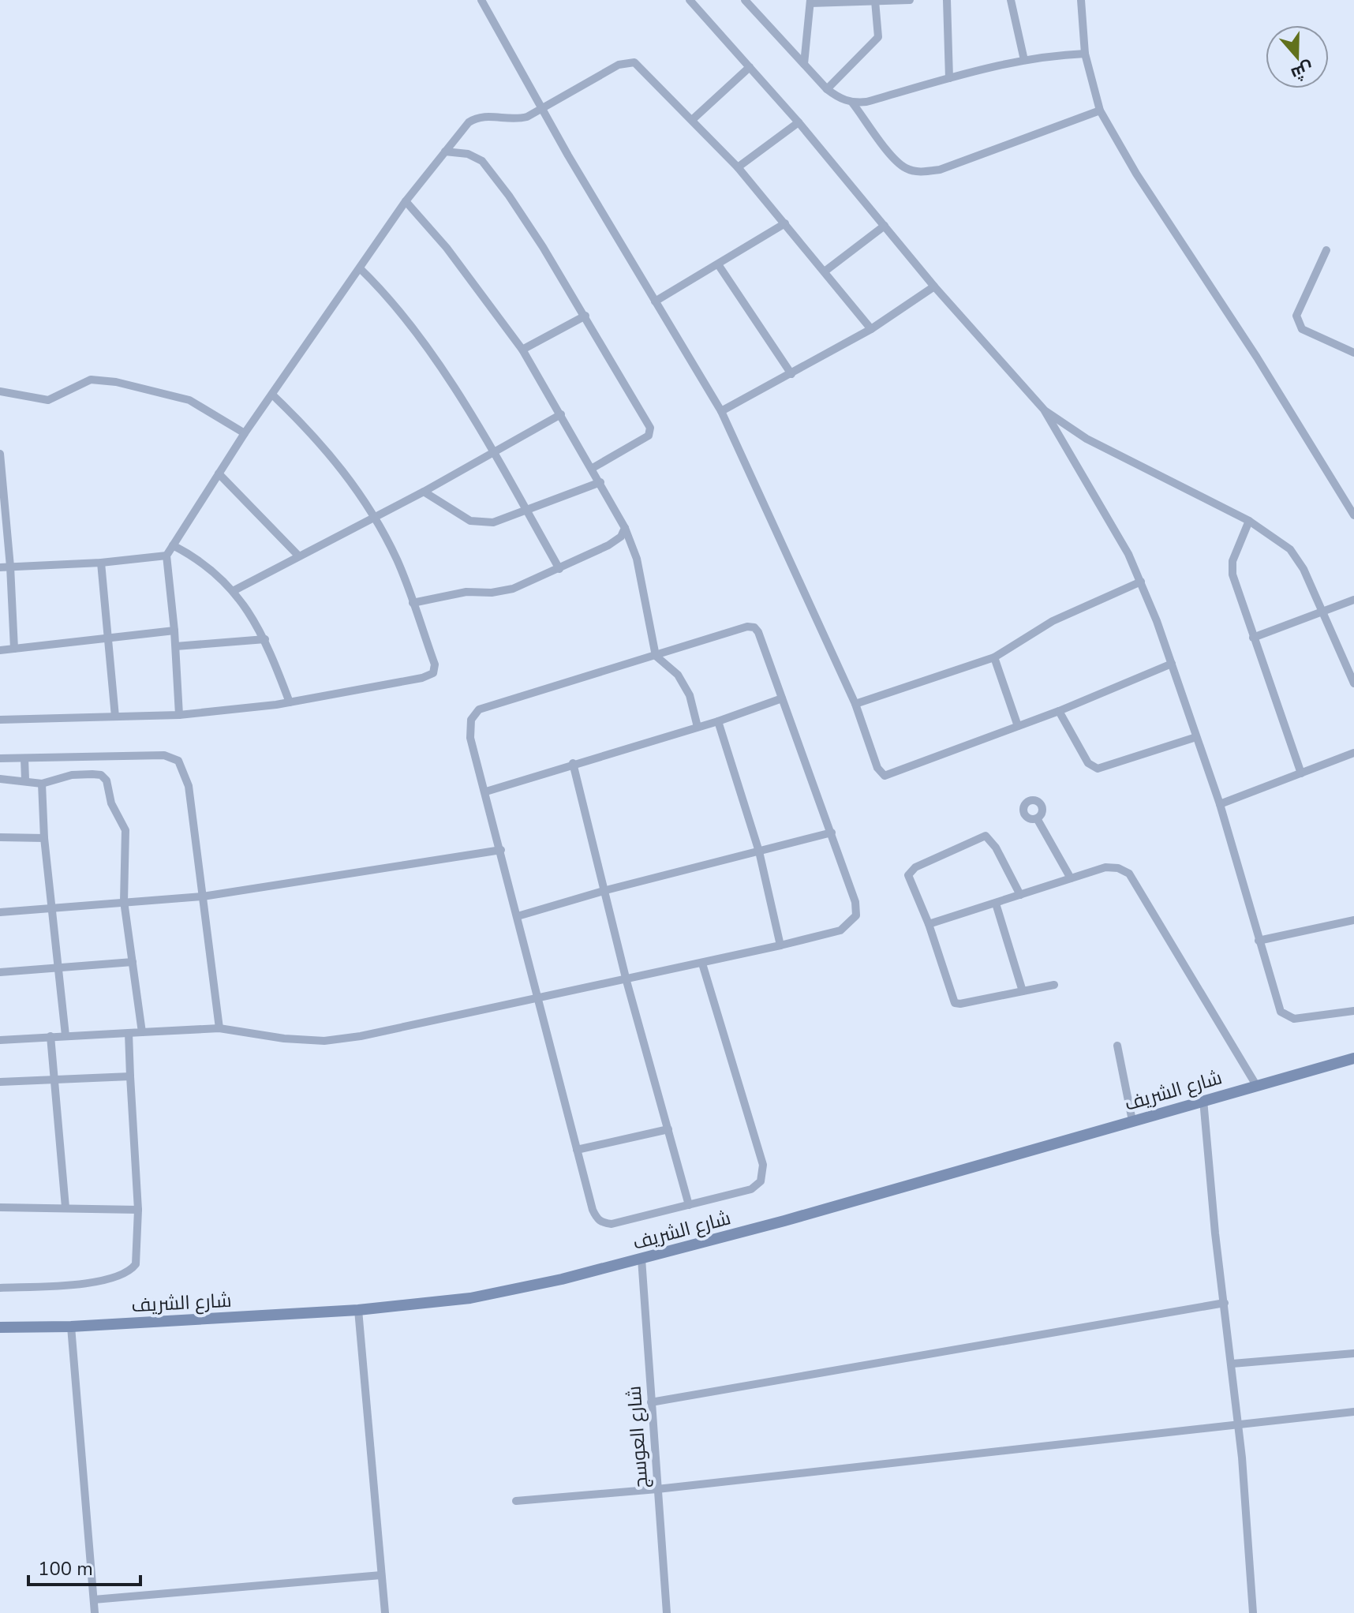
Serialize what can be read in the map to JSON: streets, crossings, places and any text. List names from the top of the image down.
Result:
{
  "streets": {
    "main road": ["شارع الشريف"],
    "street": ["شارع العوسج"]
  },
  "crossings": [
    ["شارع الشريف", "شارع العوسج"]
  ],
  "scale_bar": "100 m",
  "north": "bottom"
}
